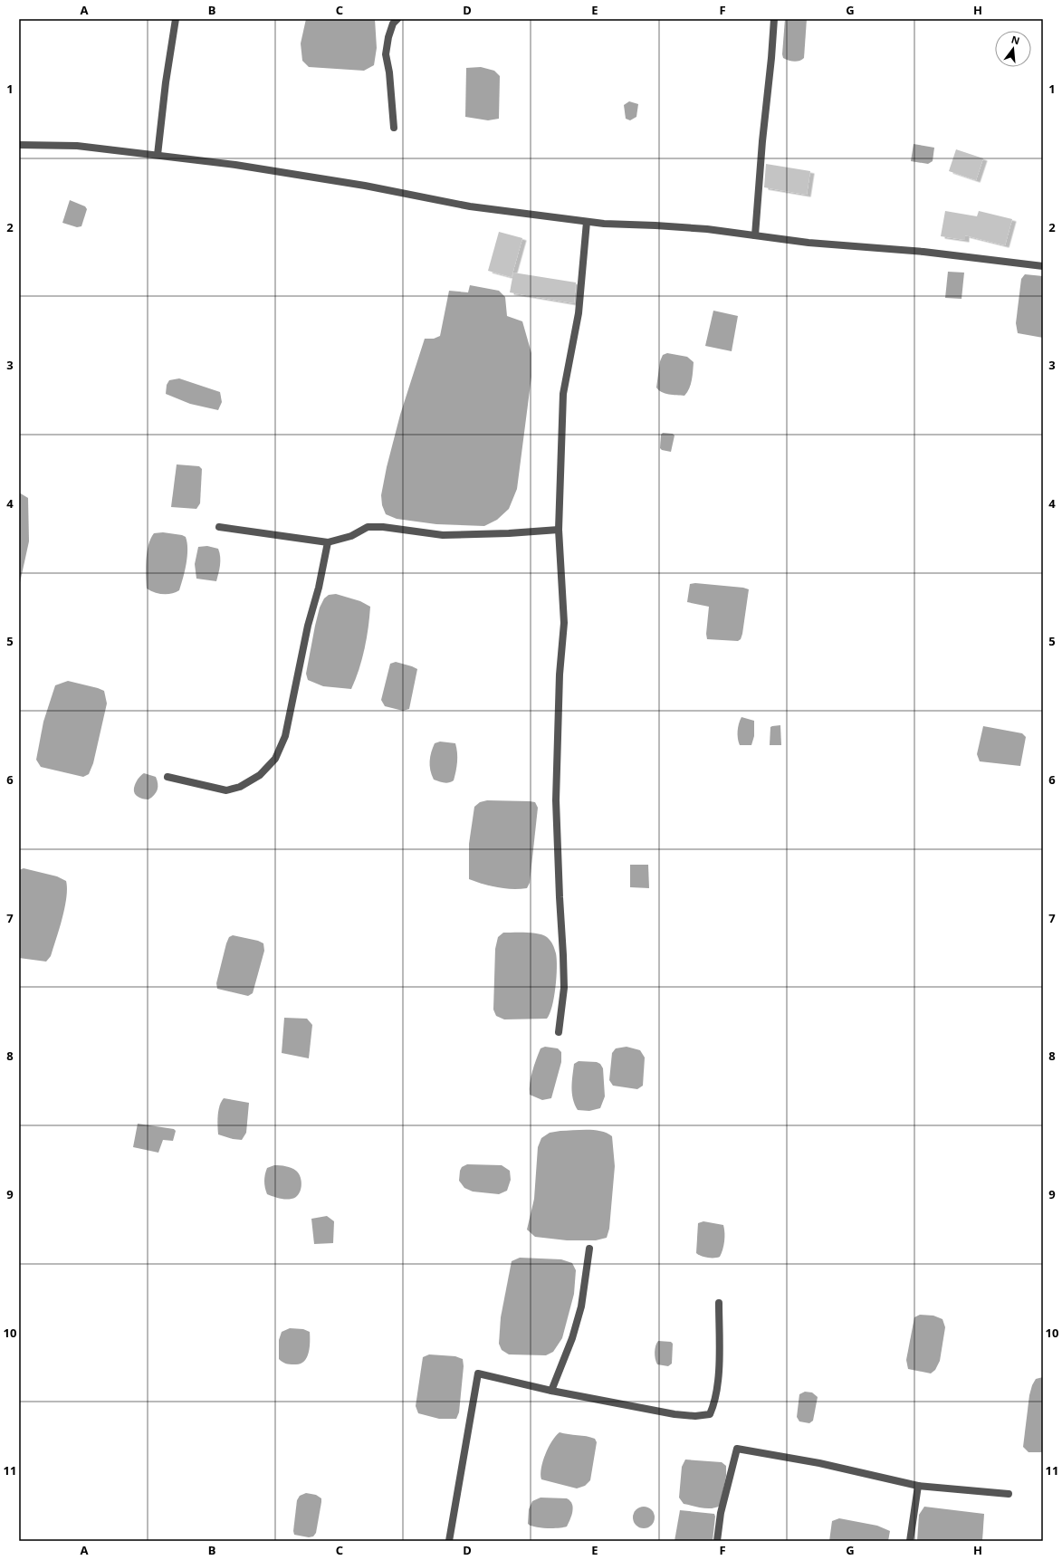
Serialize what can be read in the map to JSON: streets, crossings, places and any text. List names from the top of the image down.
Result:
{
  "north": "top",
  "grid": {
    "columns": [
      "A",
      "B",
      "C",
      "D",
      "E",
      "F",
      "G",
      "H"
    ],
    "rows": [
      "1",
      "2",
      "3",
      "4",
      "5",
      "6",
      "7",
      "8",
      "9",
      "10",
      "11"
    ]
  }
}
